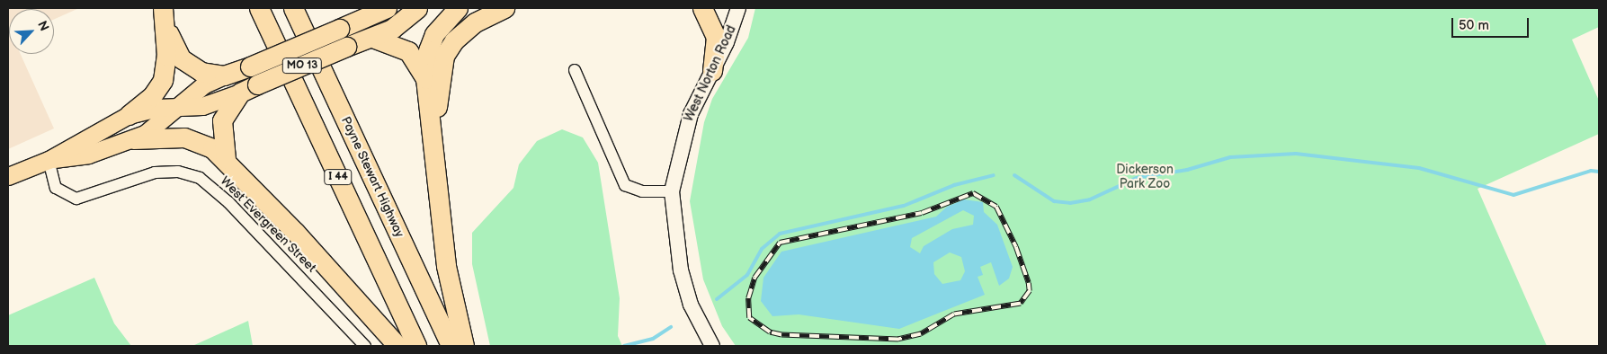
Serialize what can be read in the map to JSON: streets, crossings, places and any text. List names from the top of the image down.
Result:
{
  "streets": {
    "highway": ["MO 13", "I 44", "Payne Stewart Highway"],
    "main road": ["West Norton Road"],
    "street": ["West Evergreen Street"]
  },
  "crossings": [
    ["MO 13", "West Evergreen Street"]
  ],
  "parks": ["Dickerson Park Zoo"],
  "scale_bar": "50 m",
  "north": "top right"
}
